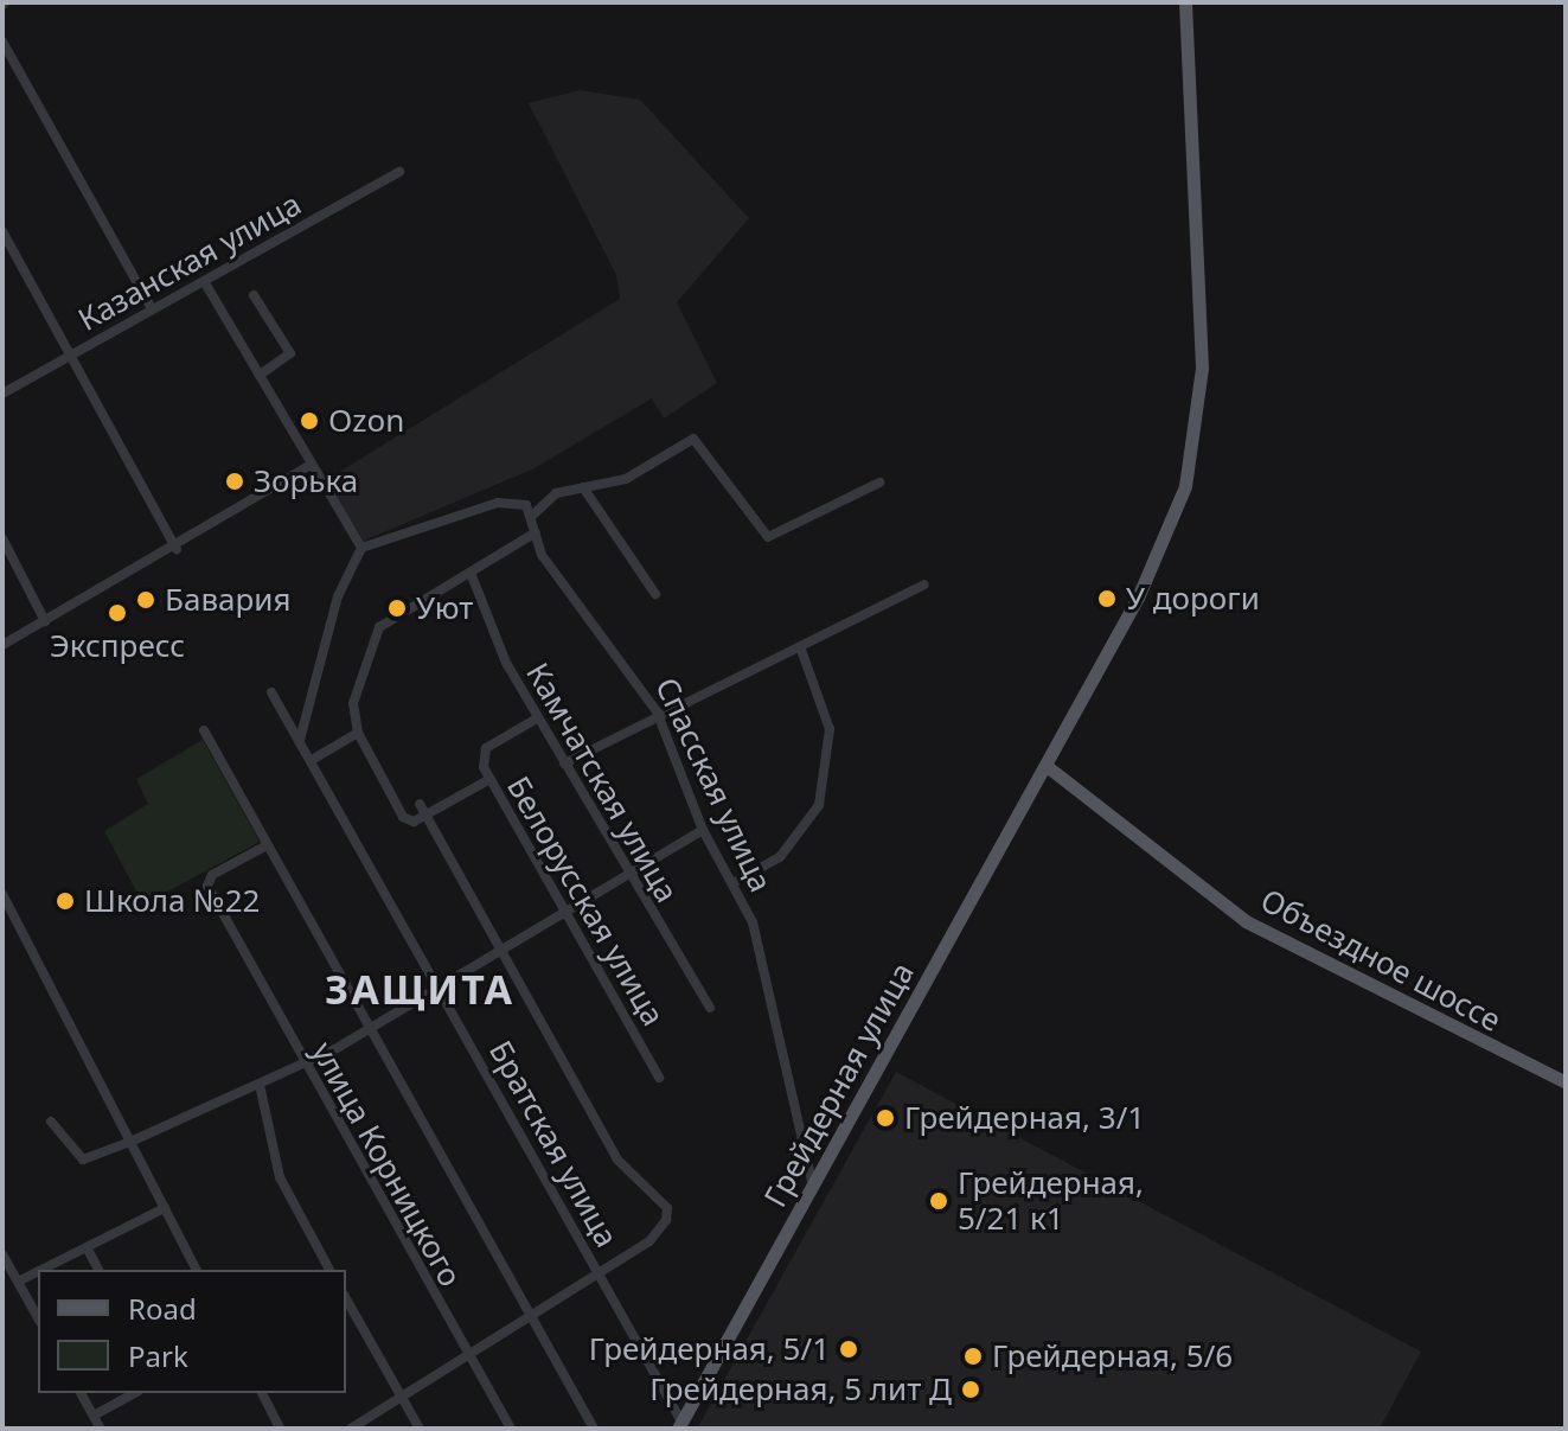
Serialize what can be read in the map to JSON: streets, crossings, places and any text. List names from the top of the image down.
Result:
{
  "streets": {
    "main road": ["Объездное шоссе", "Грейдерная улица"],
    "street": [
      "Казанская улица",
      "Камчатская улица",
      "Спасская улица",
      "Белорусская улица",
      "Братская улица",
      "улица Корницкого"
    ]
  },
  "crossings": [
    ["Камчатская улица", "Белорусская улица"],
    ["Спасская улица", "Грейдерная улица"],
    ["Объездное шоссе", "Грейдерная улица"],
    ["Грейдерная улица", "Братская улица"]
  ],
  "districts": ["ЗАЩИТА"],
  "places": [
    "Ozon",
    "Зорька",
    "У дороги",
    "Бавария",
    "Уют",
    "Экспресс",
    "Школа №22",
    "Грейдерная, 3/1",
    "Грейдерная, 5/21 к1",
    "Грейдерная, 5/1",
    "Грейдерная, 5/6",
    "Грейдерная, 5 лит Д"
  ],
  "legend": ["Road", "Park"]
}
